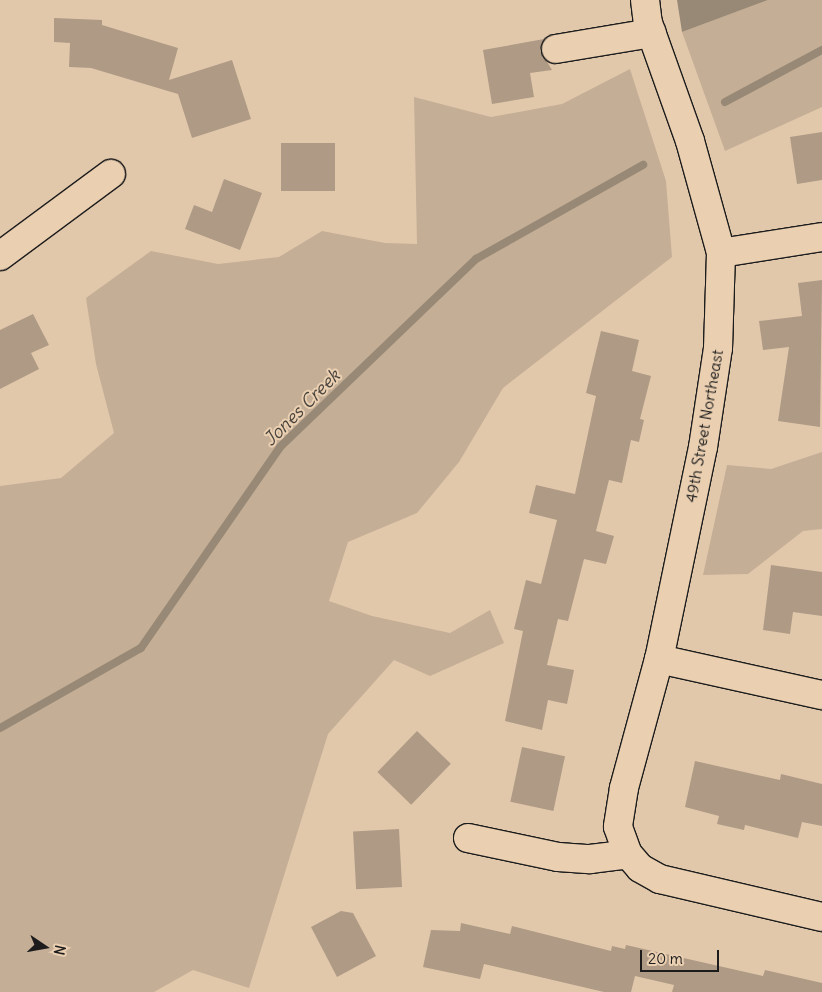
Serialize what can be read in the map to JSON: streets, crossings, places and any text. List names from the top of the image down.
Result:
{
  "streets": {
    "street": ["49th Street Northeast"]
  },
  "water": ["Jones Creek"],
  "scale_bar": "20 m",
  "north": "right"
}
